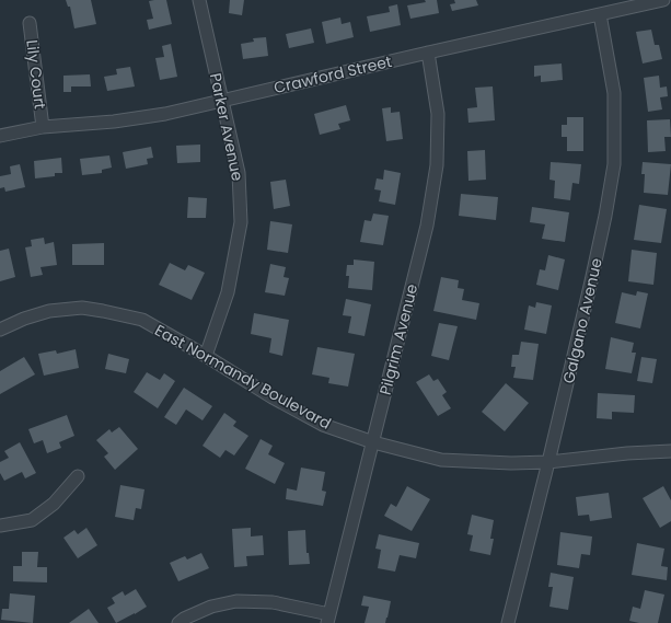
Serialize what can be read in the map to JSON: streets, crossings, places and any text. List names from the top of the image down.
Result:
{
  "streets": {
    "street": [
      "Lily Court",
      "Crawford Street",
      "Parker Avenue",
      "Galgano Avenue",
      "Pilgrim Avenue",
      "East Normandy Boulevard"
    ]
  },
  "crossings": [
    ["Lily Court", "Crawford Street"],
    ["Crawford Street", "Parker Avenue"],
    ["Crawford Street", "Galgano Avenue"],
    ["Crawford Street", "Pilgrim Avenue"],
    ["Parker Avenue", "East Normandy Boulevard"],
    ["Galgano Avenue", "East Normandy Boulevard"],
    ["Pilgrim Avenue", "East Normandy Boulevard"]
  ]
}
